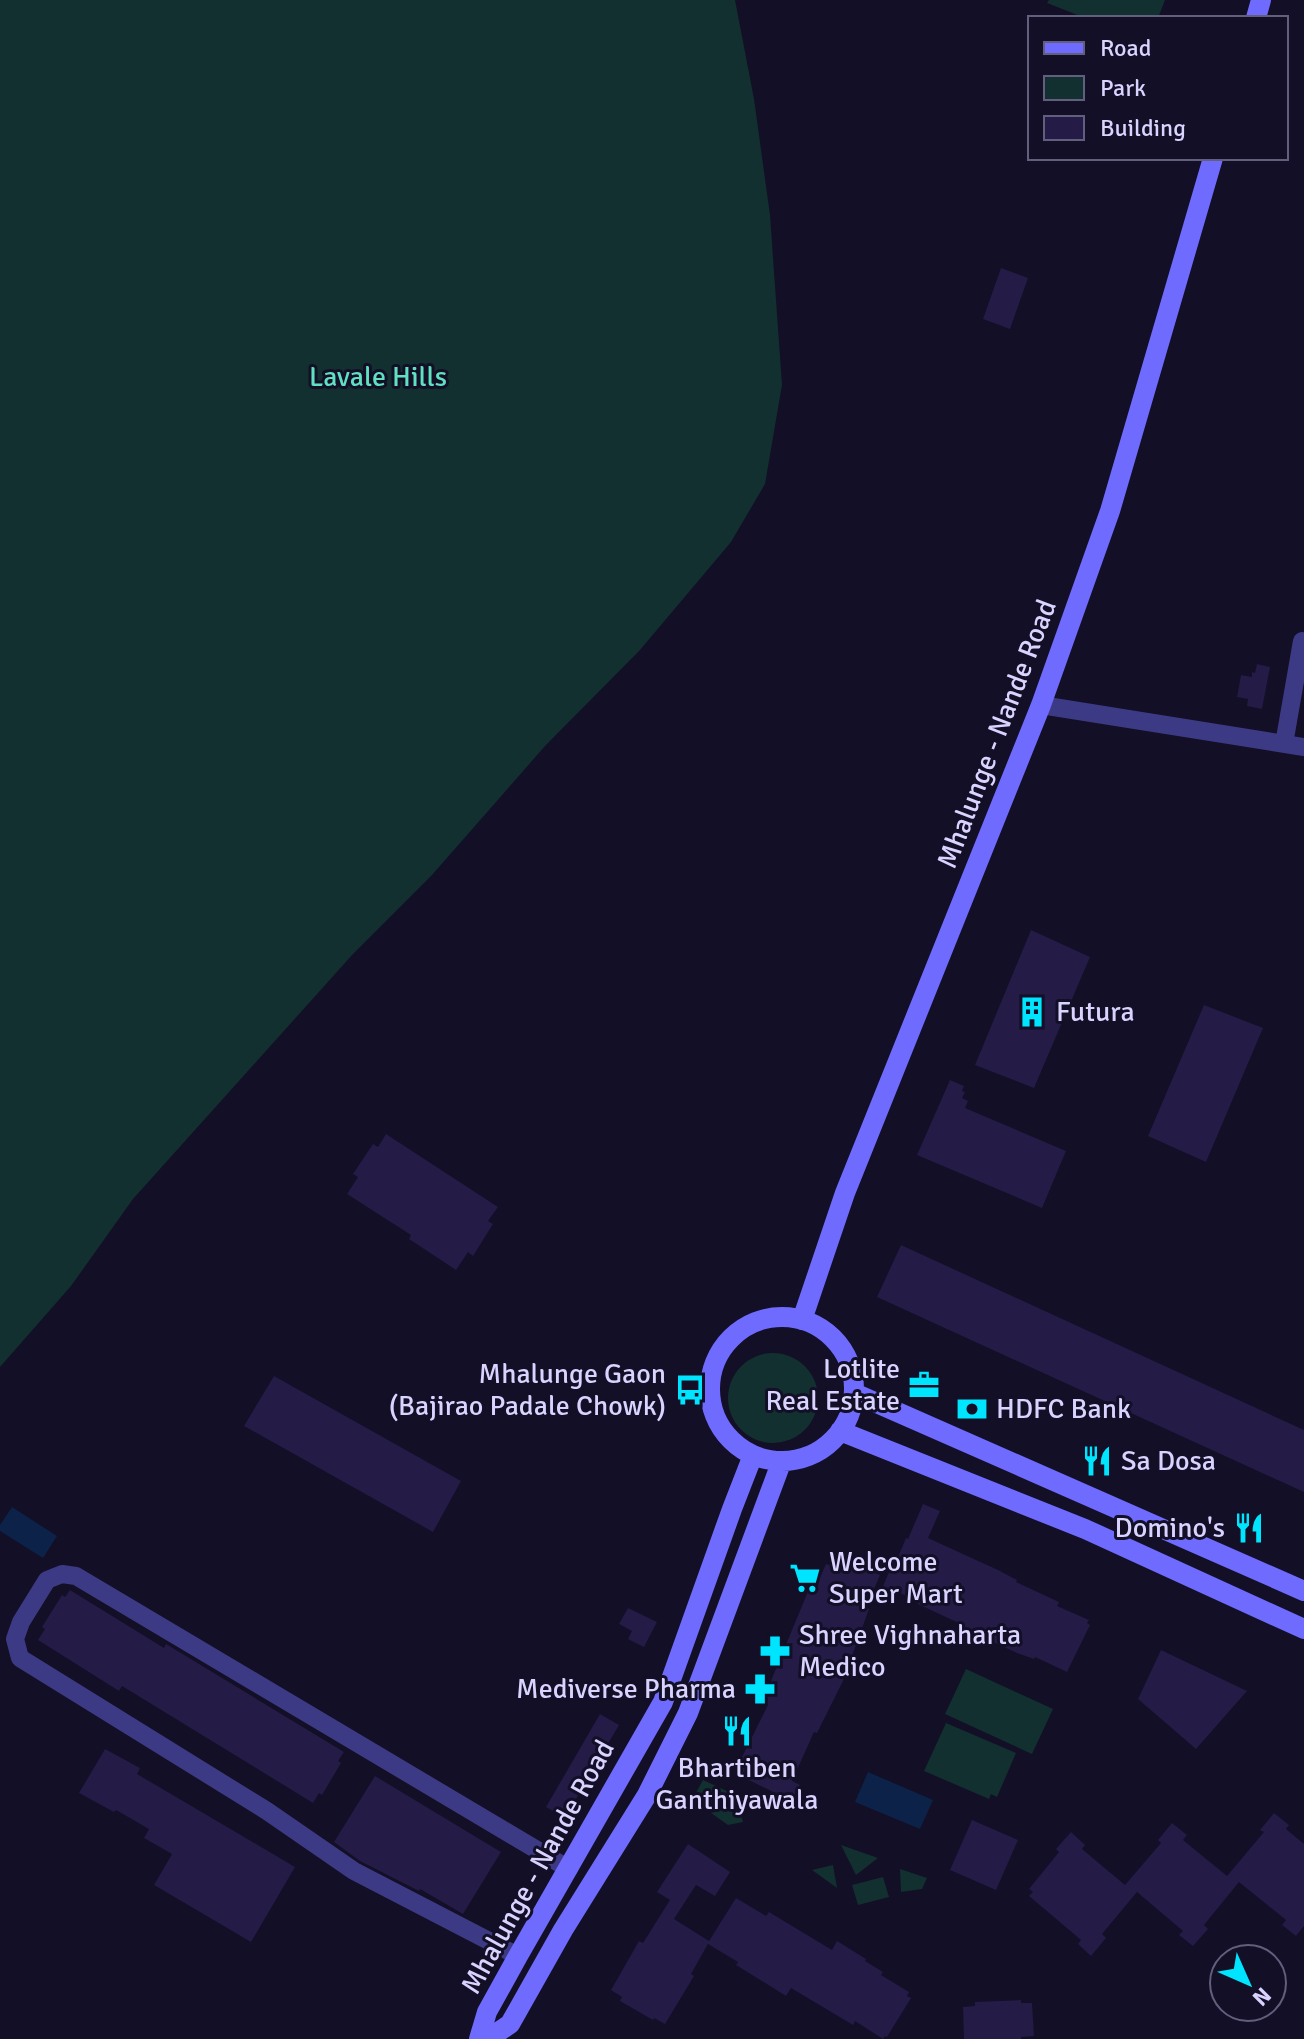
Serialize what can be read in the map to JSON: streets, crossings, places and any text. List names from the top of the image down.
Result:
{
  "streets": {
    "main road": ["Mhalunge - Nande Road"]
  },
  "parks": ["Lavale Hills"],
  "places": {
    "building": ["Futura"],
    "office": ["Lotlite Real Estate"],
    "bus stop": ["Mhalunge Gaon (Bajirao Padale Chowk)"],
    "bank": ["HDFC Bank"],
    "restaurant": ["Sa Dosa", "Domino's", "Bhartiben Ganthiyawala"],
    "supermarket": ["Welcome Super Mart"],
    "pharmacy": ["Shree Vighnaharta Medico", "Mediverse Pharma"]
  },
  "legend": ["Road", "Park", "Building"],
  "north": "bottom right"
}
